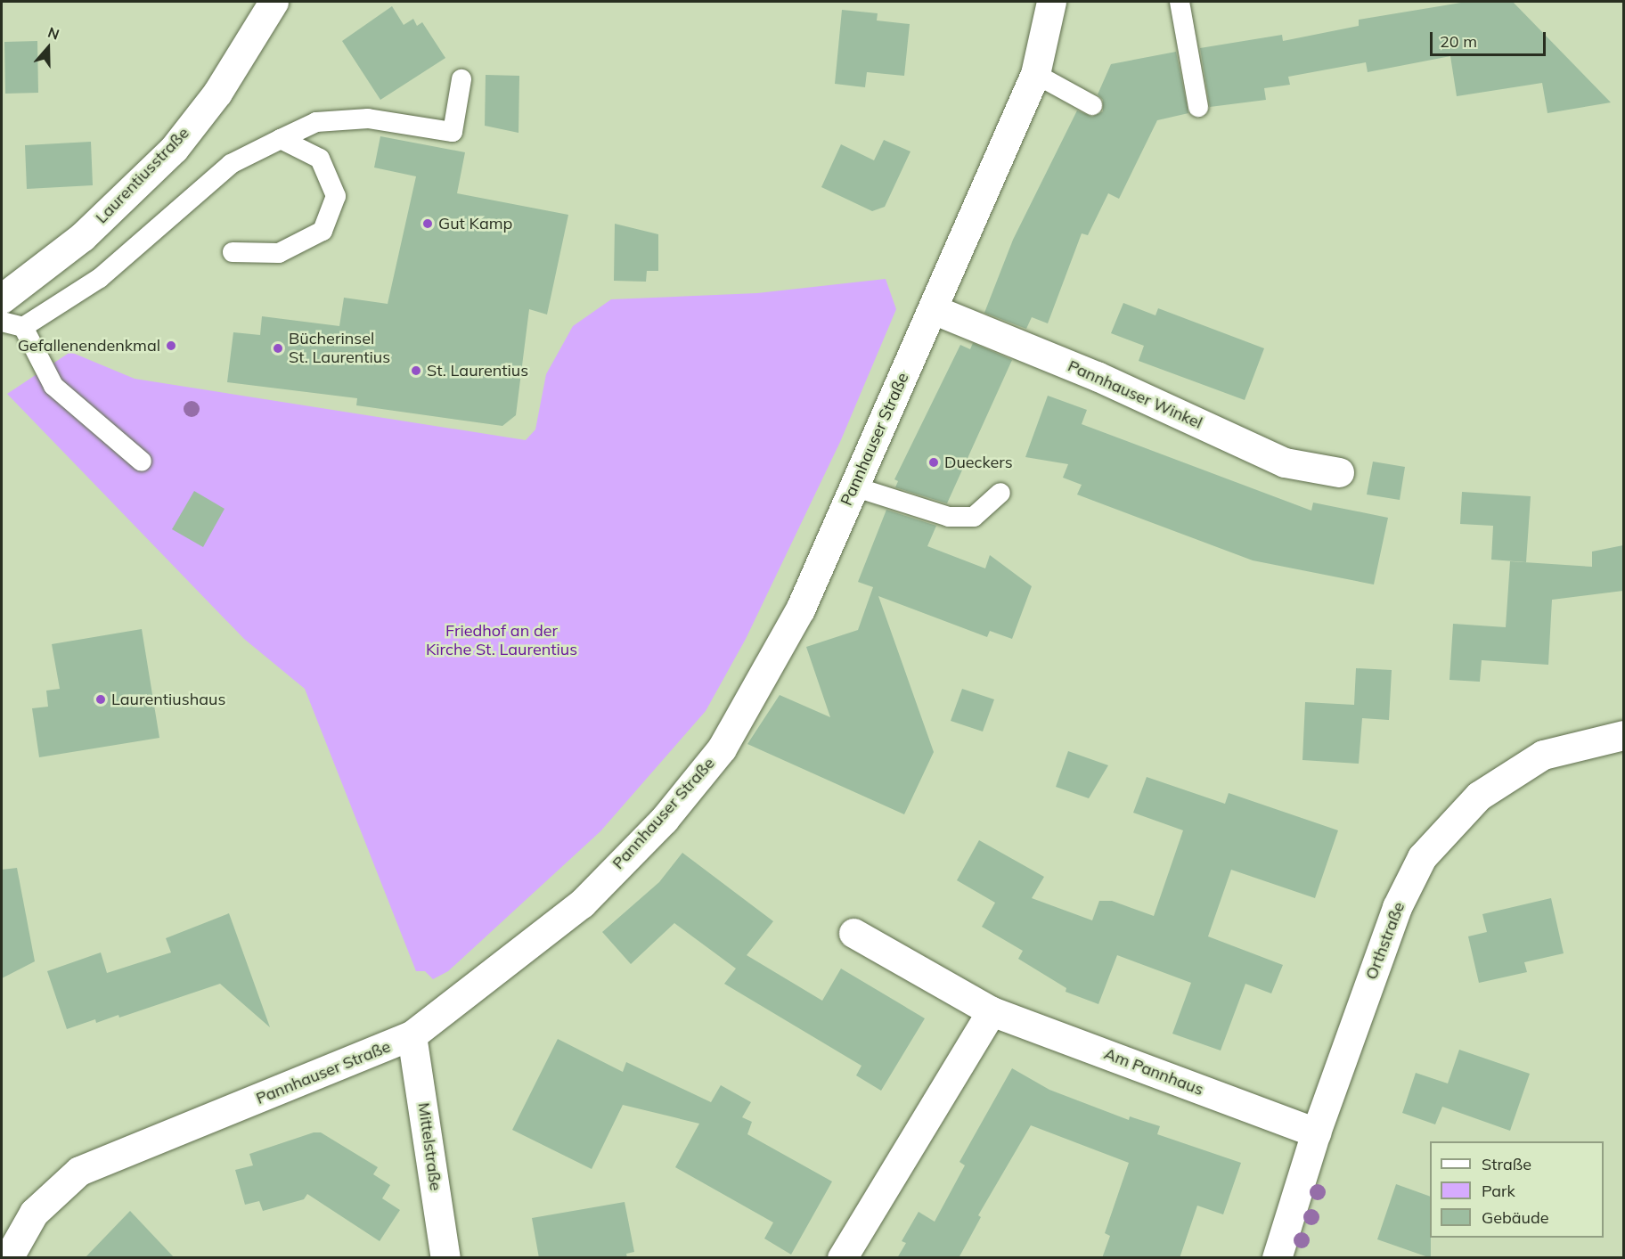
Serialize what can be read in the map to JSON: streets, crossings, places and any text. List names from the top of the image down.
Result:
{
  "streets": {
    "street": [
      "Laurentiusstraße",
      "Pannhauser Winkel",
      "Pannhauser Straße",
      "Orthstraße",
      "Am Pannhaus",
      "Mittelstraße"
    ]
  },
  "crossings": [
    ["Pannhauser Winkel", "Pannhauser Straße"],
    ["Pannhauser Straße", "Mittelstraße"],
    ["Orthstraße", "Am Pannhaus"]
  ],
  "parks": ["Friedhof an der Kirche St. Laurentius"],
  "places": [
    "Gut Kamp",
    "Gefallenendenkmal",
    "Bücherinsel St. Laurentius",
    "St. Laurentius",
    "Dueckers",
    "Laurentiushaus"
  ],
  "legend": ["Straße", "Park", "Gebäude"],
  "scale_bar": "20 m",
  "north": "top"
}
